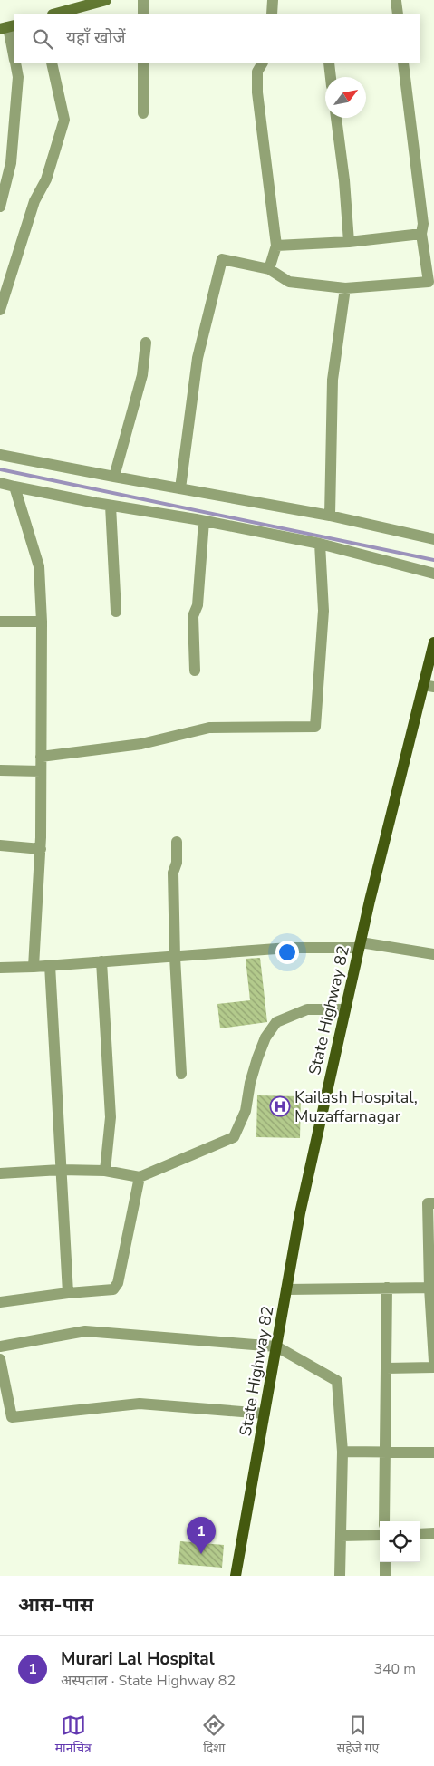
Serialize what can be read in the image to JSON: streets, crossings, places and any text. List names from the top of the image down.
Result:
{
  "streets": {
    "main road": ["State Highway 82"]
  },
  "places": {
    "hospital": ["Kailash Hospital, Muzaffarnagar"]
  },
  "north": "top right",
  "page": {
    "search": "यहाँ खोजें",
    "pins": "1",
    "heading": "आस-पास",
    "list": [
      {
        "mark": "1",
        "name": "Murari Lal Hospital",
        "note": "अस्पताल · State Highway 82",
        "value": "340 m"
      }
    ],
    "nav": ["मानचित्र", "दिशा", "सहेजे गए"]
  }
}
